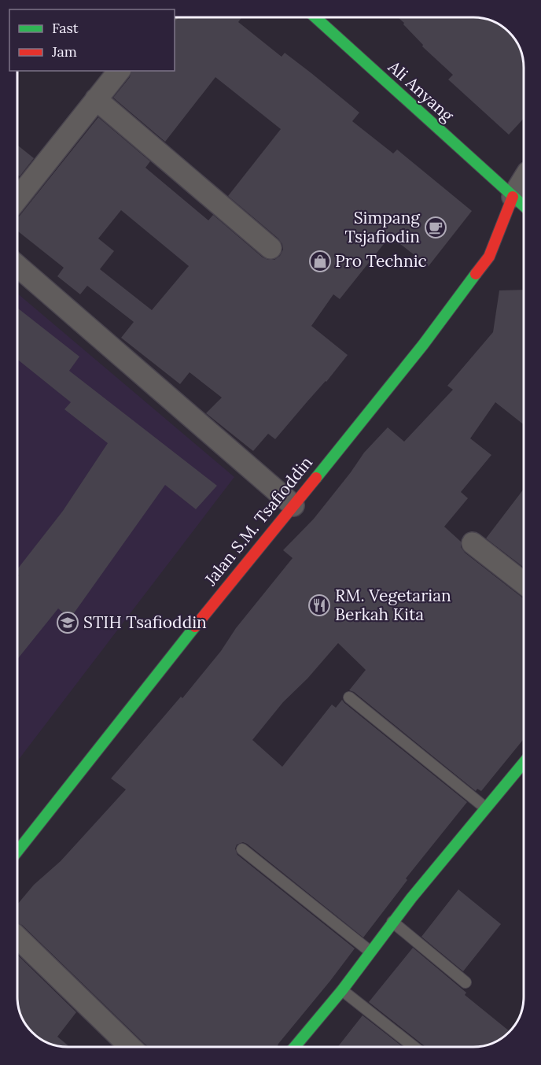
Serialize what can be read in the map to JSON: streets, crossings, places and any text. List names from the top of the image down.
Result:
{
  "streets": {
    "street": ["Ali Anyang", "Jalan S.M. Tsafioddin"]
  },
  "crossings": [
    ["Ali Anyang", "Jalan S.M. Tsafioddin"]
  ],
  "places": {
    "cafe": ["Simpang Tsjafiodin"],
    "shop": ["Pro Technic"],
    "restaurant": ["RM. Vegetarian Berkah Kita"],
    "school or university": ["STIH Tsafioddin"]
  },
  "legend": ["Fast", "Jam"]
}
